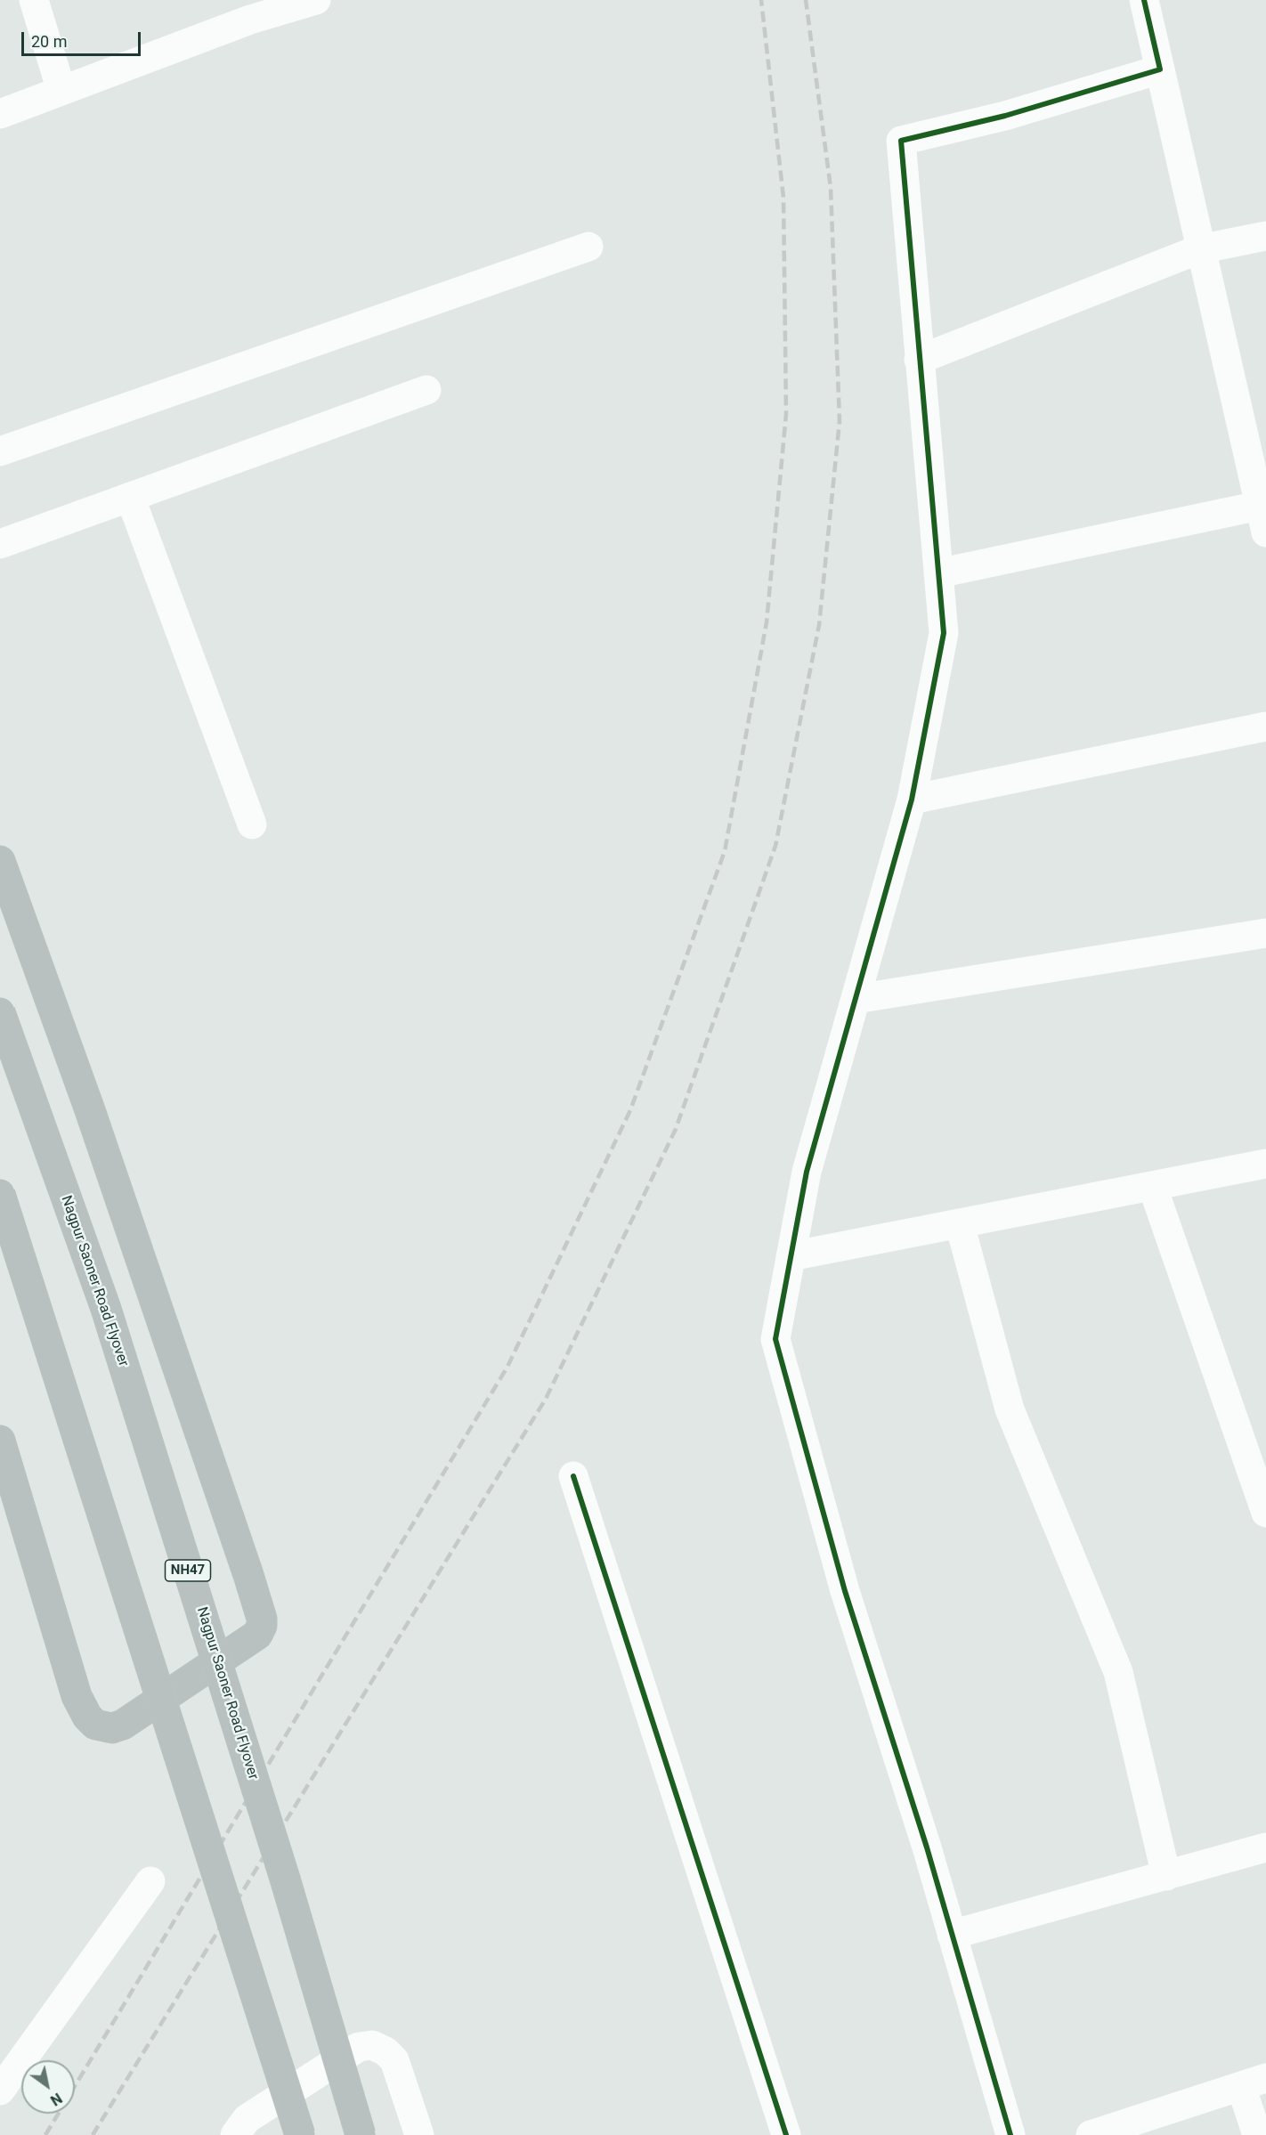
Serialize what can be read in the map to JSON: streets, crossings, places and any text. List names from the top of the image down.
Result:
{
  "streets": {
    "highway": ["Nagpur Saoner Road Flyover", "NH47"]
  },
  "scale_bar": "20 m",
  "north": "bottom right"
}
